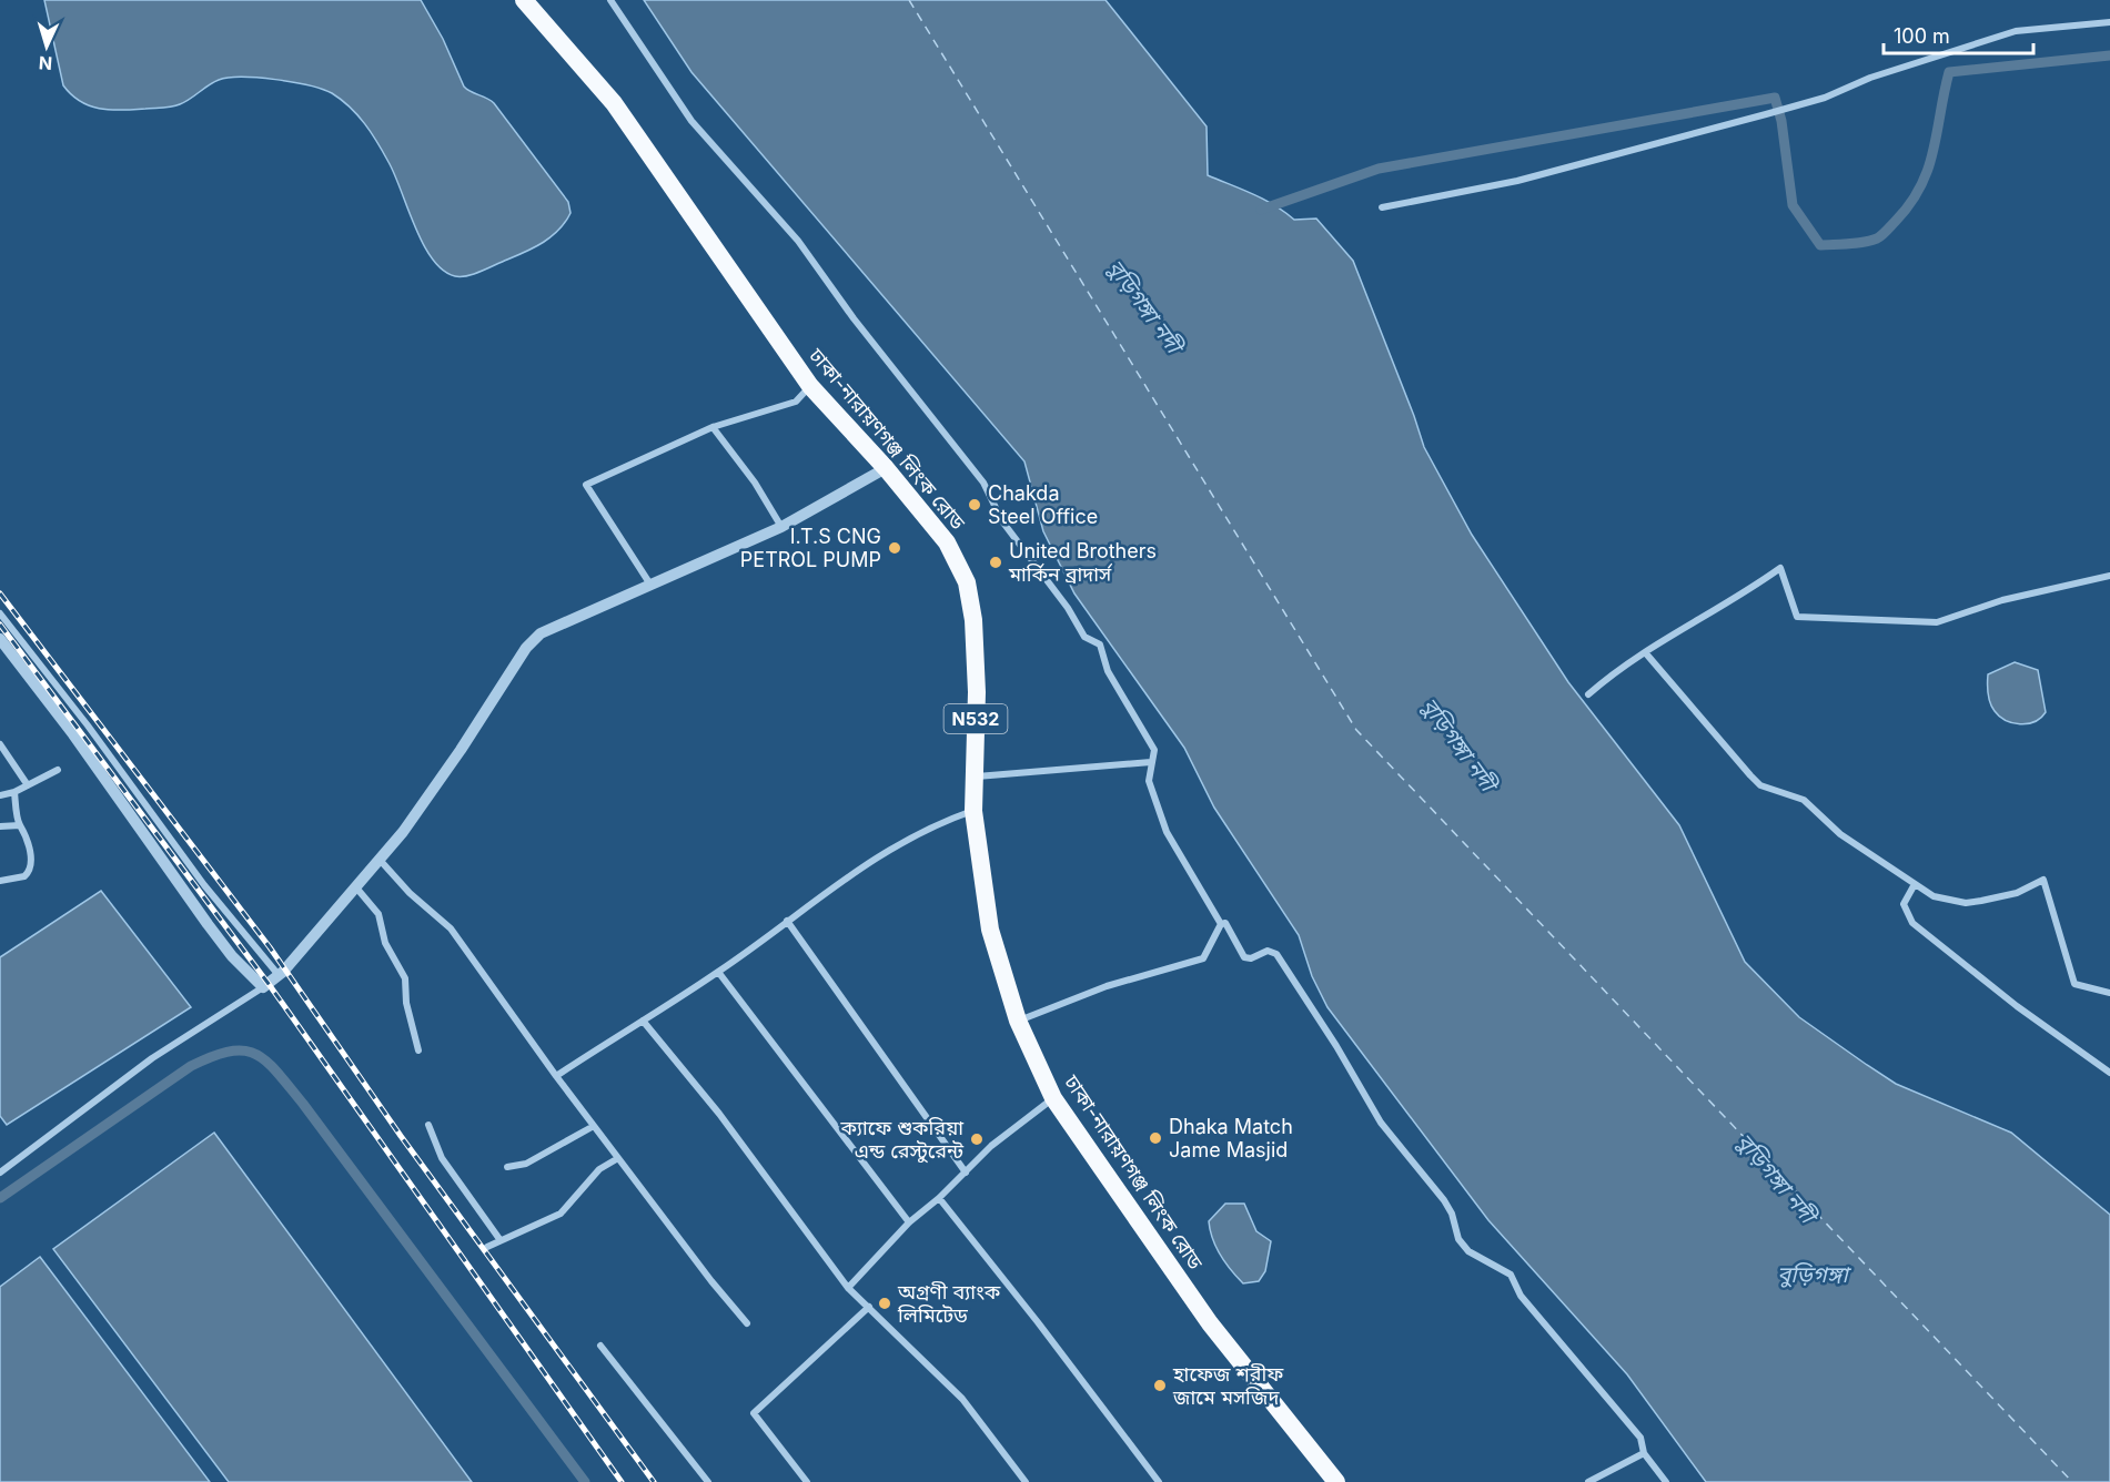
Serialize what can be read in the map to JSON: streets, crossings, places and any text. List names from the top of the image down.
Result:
{
  "streets": {
    "highway": ["ঢাকা-নারায়ণগঞ্জ লিংক রোড", "N532"]
  },
  "water": ["বুড়িগঙ্গা নদী", "বুড়িগঙ্গা"],
  "places": [
    "Chakda Steel Office",
    "I.T.S CNG PETROL PUMP",
    "United Brothers মার্কিন ব্রাদার্স",
    "Dhaka Match Jame Masjid",
    "ক্যাফে শুকরিয়া এন্ড রেস্টুরেন্ট",
    "অগ্রণী ব্যাংক লিমিটেড",
    "হাফেজ শরীফ জামে মসজিদ"
  ],
  "scale_bar": "100 m",
  "north": "bottom"
}
